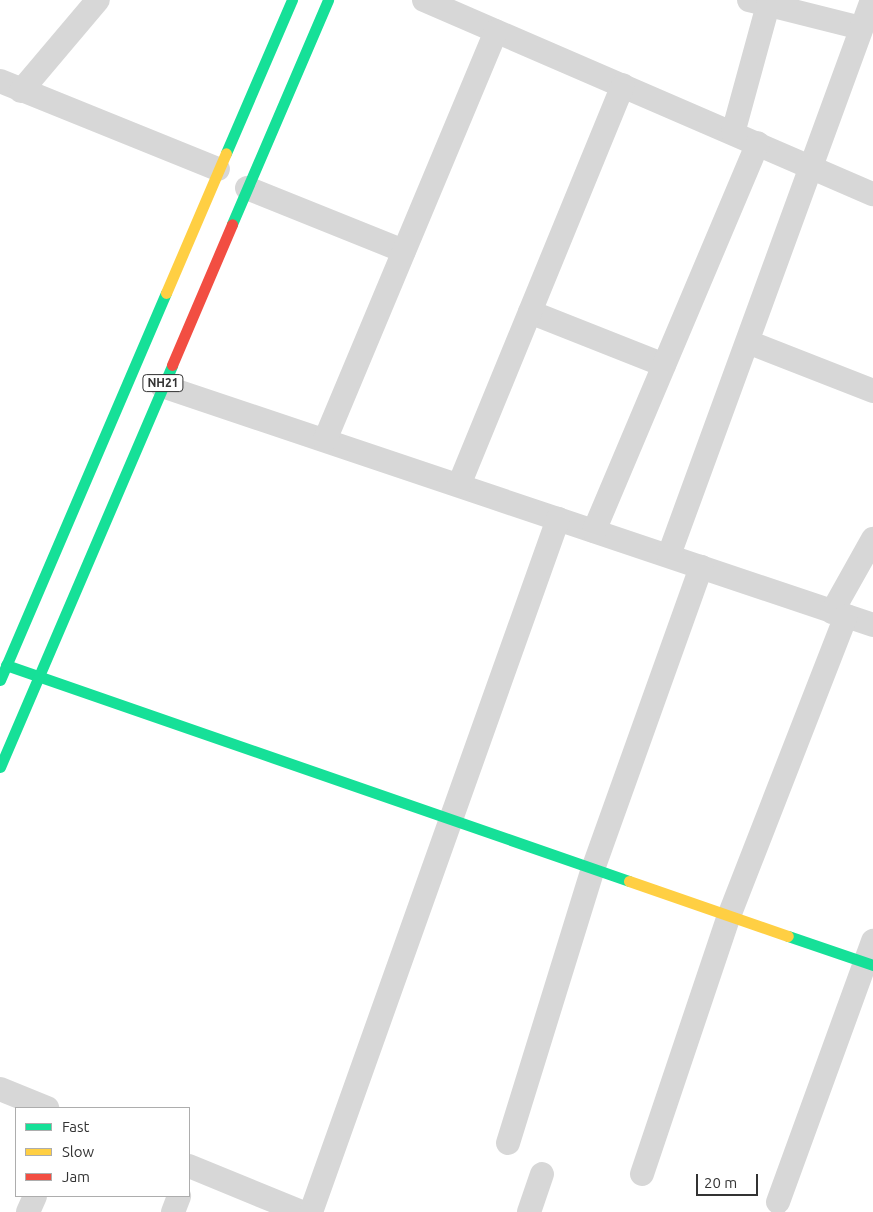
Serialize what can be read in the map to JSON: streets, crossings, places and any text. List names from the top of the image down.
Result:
{
  "streets": {
    "main road": ["NH21"]
  },
  "legend": ["Fast", "Slow", "Jam"],
  "scale_bar": "20 m"
}
